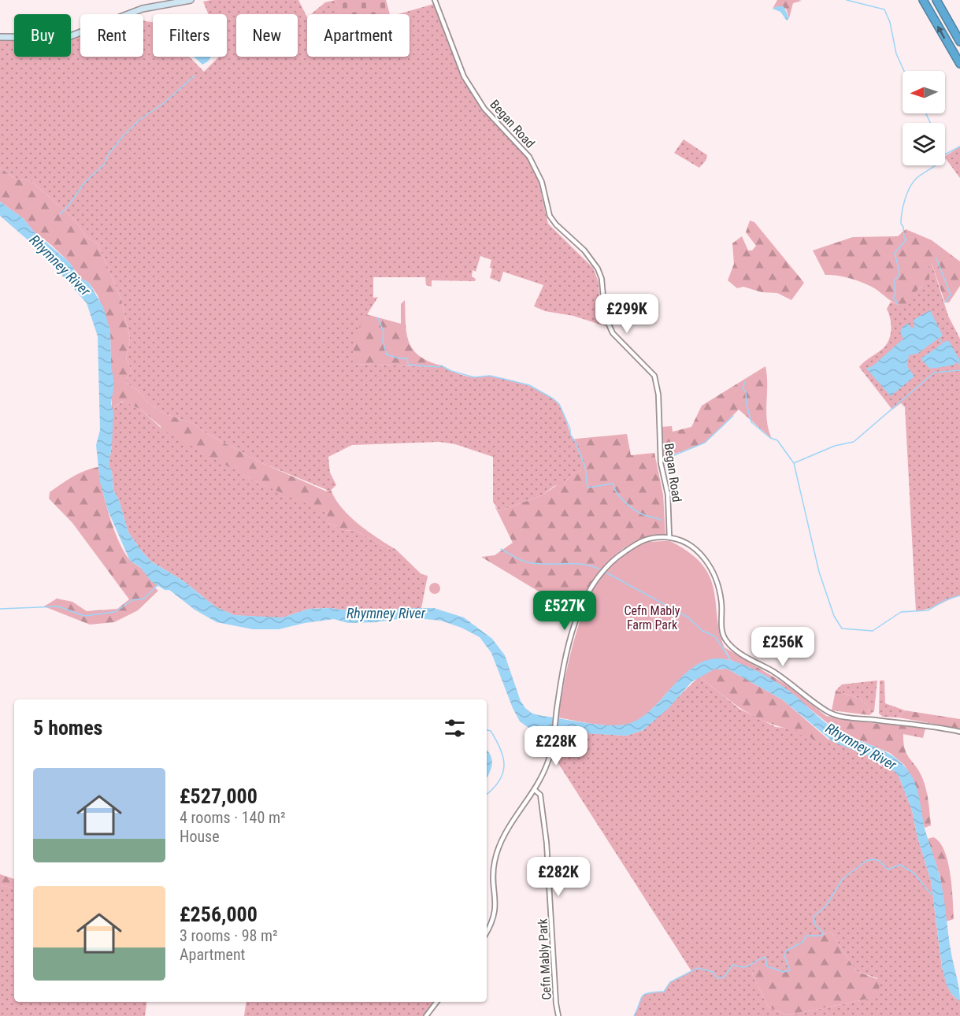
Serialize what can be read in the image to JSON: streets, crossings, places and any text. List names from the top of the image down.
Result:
{
  "streets": {
    "street": ["Began Road", "Cefn Mably Park"]
  },
  "water": ["Rhymney River"],
  "parks": ["Cefn Mably Farm Park"],
  "north": "left",
  "page": {
    "chip": [
      "Buy",
      "Rent",
      "Filters",
      "New",
      "Apartment"
    ],
    "price": [
      "£299K",
      "£527K",
      "£256K",
      "£228K",
      "£282K"
    ],
    "heading": "5 homes",
    "list": [
      {
        "name": "£527,000",
        "note": "4 rooms · 140 m² · House"
      },
      {
        "name": "£256,000",
        "note": "3 rooms · 98 m² · Apartment"
      }
    ]
  }
}
